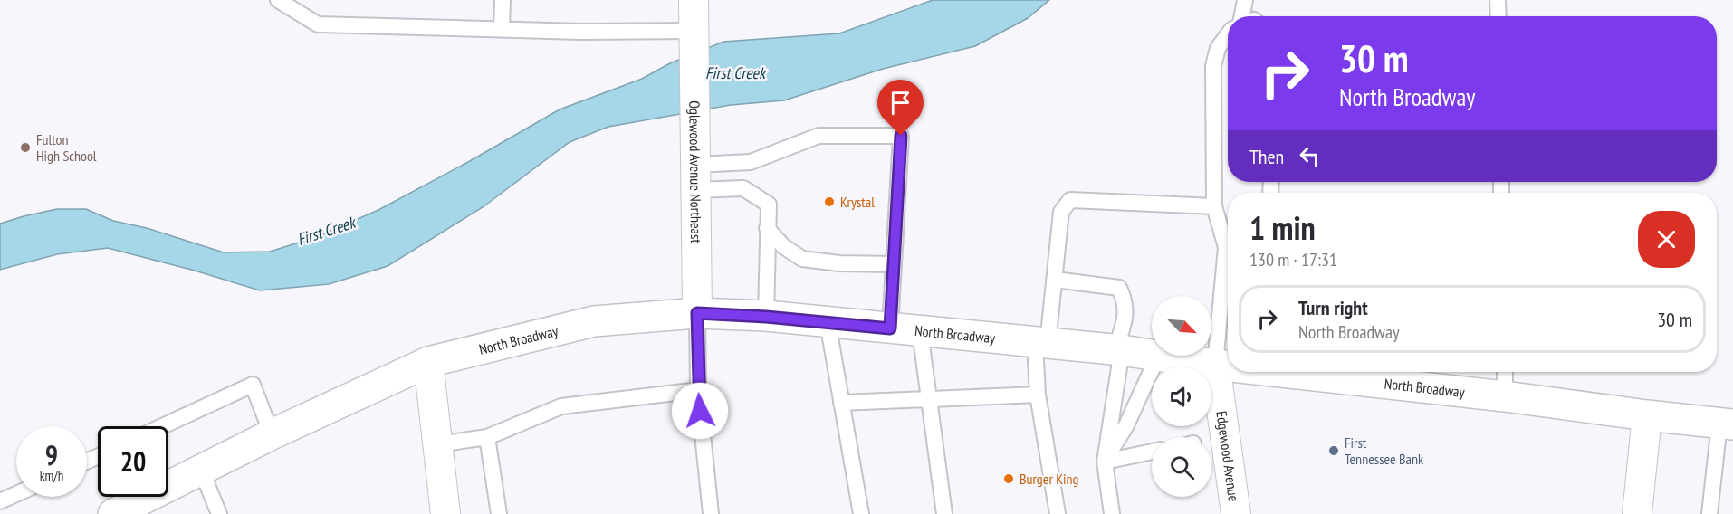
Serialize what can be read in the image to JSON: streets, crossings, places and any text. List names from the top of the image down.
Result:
{
  "streets": {
    "main road": ["North Broadway"],
    "street": ["Oglewood Avenue Northeast", "Edgewood Avenue"]
  },
  "crossings": [
    ["Oglewood Avenue Northeast", "North Broadway"],
    ["North Broadway", "Edgewood Avenue"]
  ],
  "water": ["First Creek"],
  "places": [
    "Fulton High School",
    "Krystal",
    "First Tennessee Bank",
    "Burger King"
  ],
  "north": "bottom right",
  "page": {
    "turn": ["30 m", "North Broadway"],
    "then": "Then",
    "heading": ["1 min", "130 m · 17:31"],
    "list": [
      {
        "name": "Turn right",
        "note": "North Broadway",
        "value": "30 m"
      }
    ],
    "speed": "9 km/h",
    "limit": "20"
  }
}
